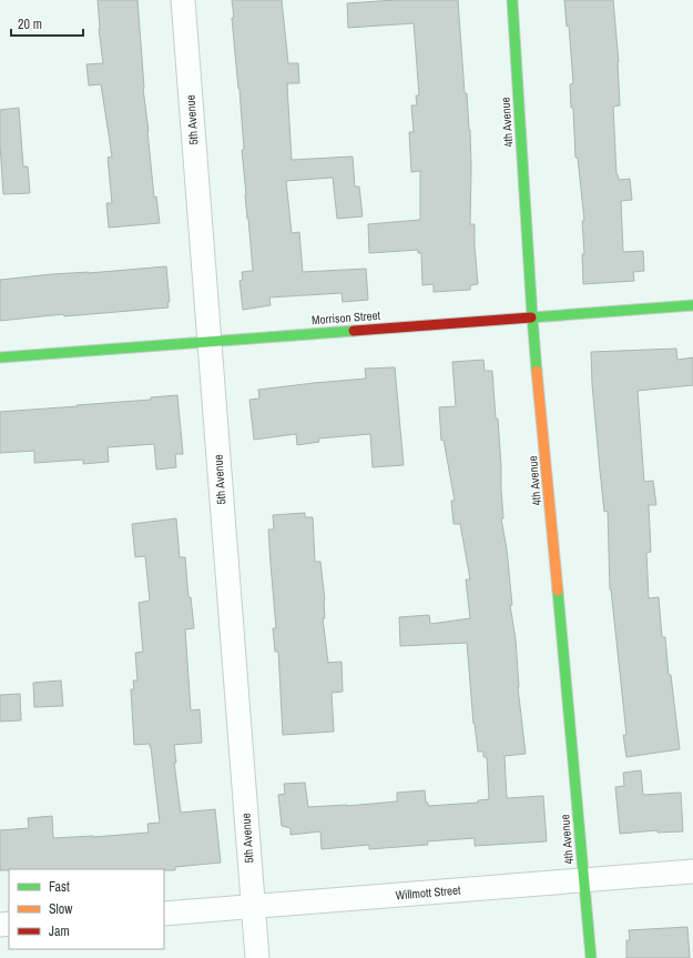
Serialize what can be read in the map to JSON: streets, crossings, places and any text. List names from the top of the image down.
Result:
{
  "streets": {
    "street": [
      "5th Avenue",
      "4th Avenue",
      "Morrison Street",
      "Willmott Street"
    ]
  },
  "crossings": [
    ["5th Avenue", "Morrison Street"],
    ["5th Avenue", "Willmott Street"],
    ["4th Avenue", "Morrison Street"],
    ["4th Avenue", "Willmott Street"]
  ],
  "legend": ["Fast", "Slow", "Jam"],
  "scale_bar": "20 m"
}
